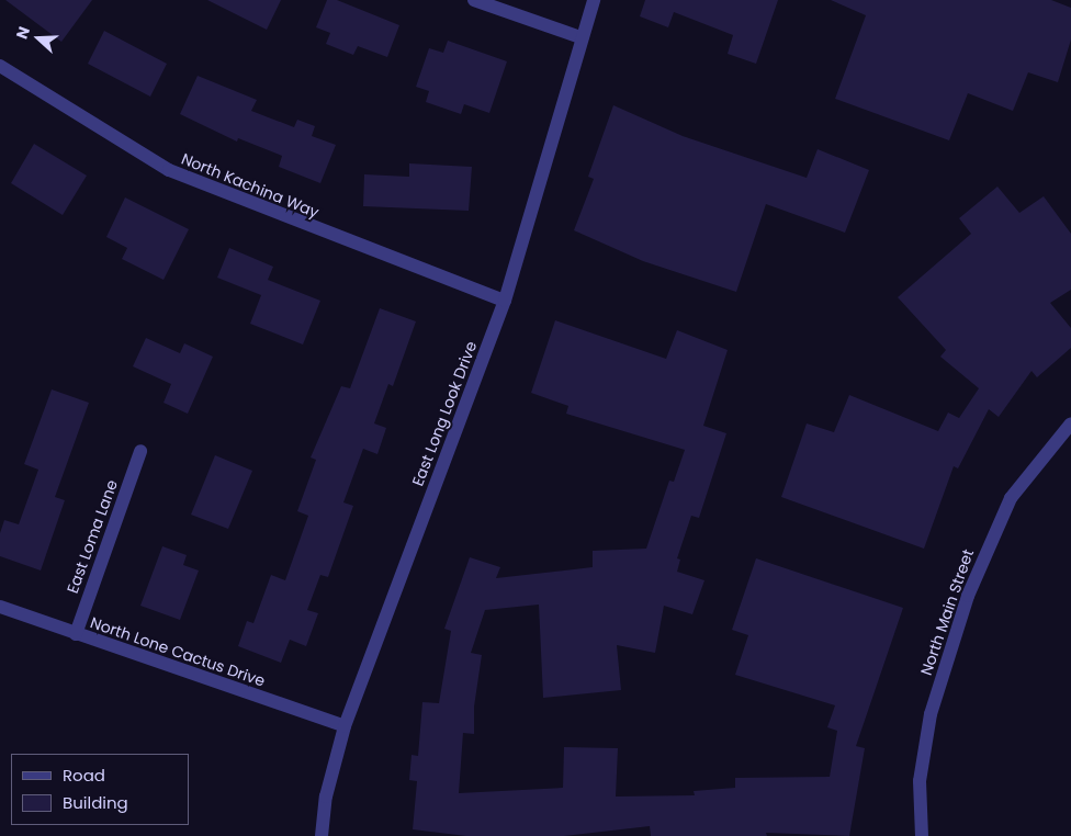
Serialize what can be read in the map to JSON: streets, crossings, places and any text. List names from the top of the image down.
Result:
{
  "streets": {
    "street": [
      "North Kachina Way",
      "East Long Look Drive",
      "East Loma Lane",
      "North Main Street",
      "North Lone Cactus Drive"
    ]
  },
  "crossings": [
    ["North Kachina Way", "East Long Look Drive"],
    ["East Long Look Drive", "North Lone Cactus Drive"],
    ["East Loma Lane", "North Lone Cactus Drive"]
  ],
  "legend": ["Road", "Building"],
  "north": "left"
}
